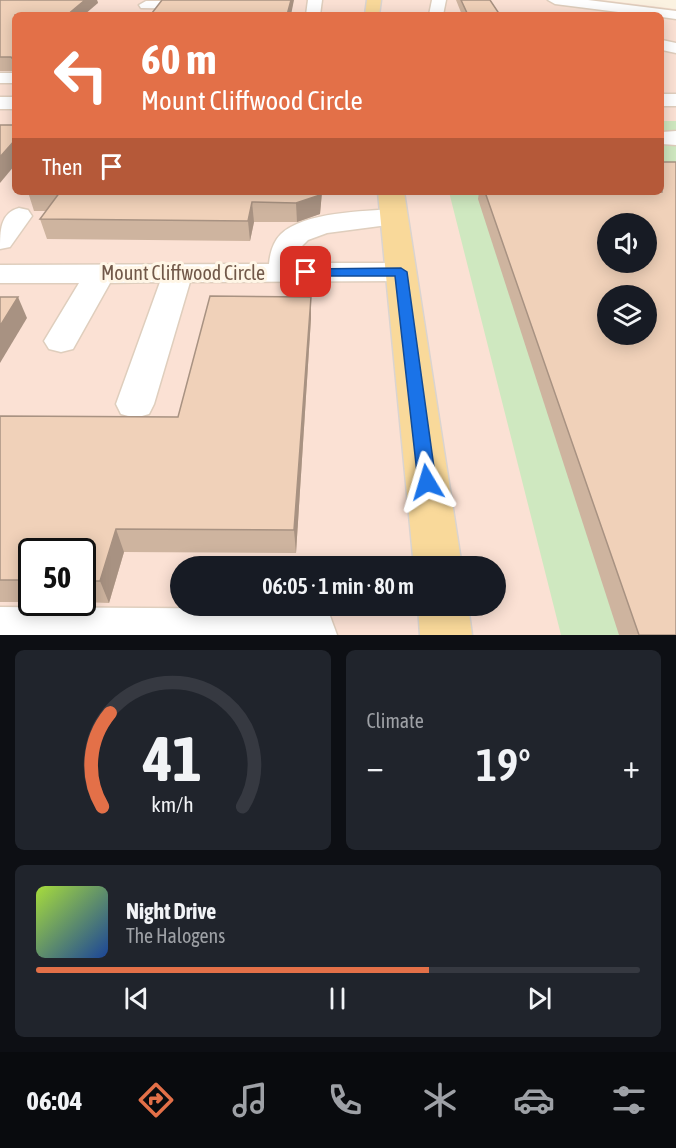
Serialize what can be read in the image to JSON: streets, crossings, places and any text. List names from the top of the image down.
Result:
{
  "streets": {
    "street": ["Mount Cliffwood Circle"]
  },
  "page": {
    "turn": ["60 m", "Mount Cliffwood Circle"],
    "then": "Then",
    "limit": "50",
    "trip": "06:05 · 1 min · 80 m",
    "tile": "Climate",
    "heat": ["−", "19°", "+"],
    "song": ["Night Drive", "The Halogens"],
    "tabs": "06:04",
    "gauge": ["41", "km/h"]
  }
}
